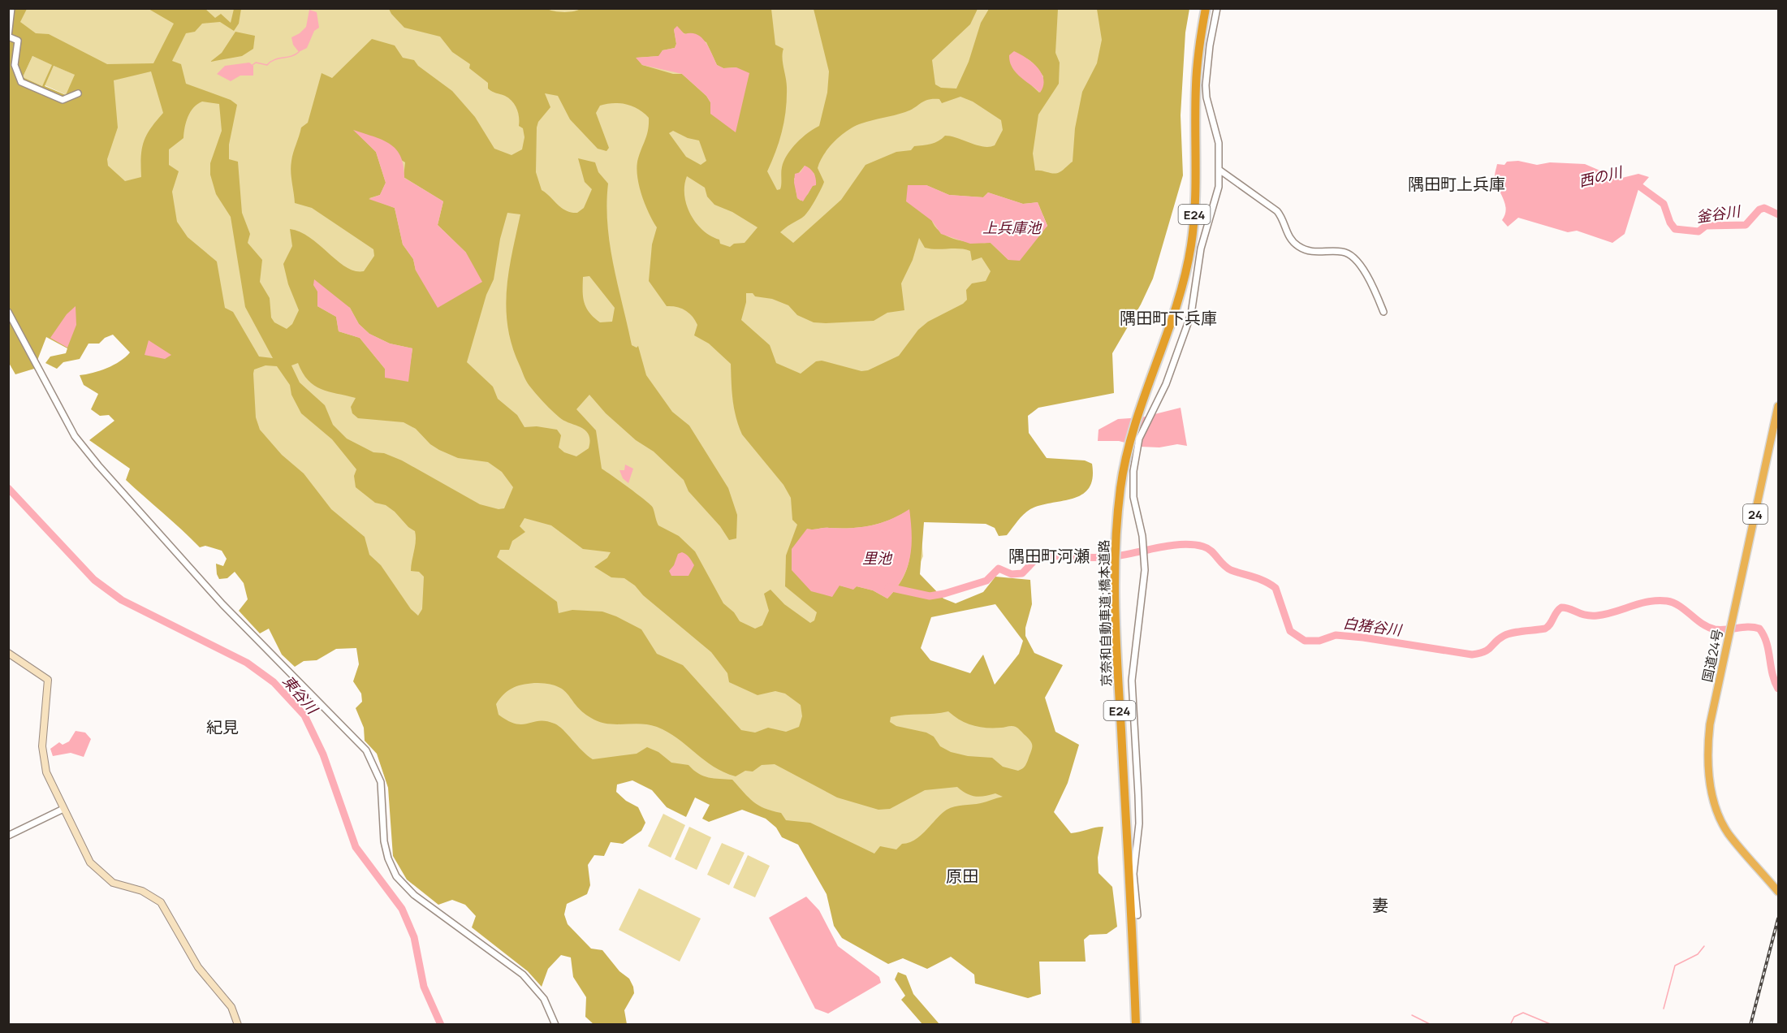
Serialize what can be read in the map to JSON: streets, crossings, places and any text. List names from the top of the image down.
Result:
{
  "streets": {
    "highway": [
      "E24",
      "24",
      "京奈和自動車道;橋本道路",
      "国道24号"
    ]
  },
  "districts": [
    "隅田町上兵庫",
    "隅田町下兵庫",
    "隅田町河瀬",
    "紀見",
    "原田",
    "妻"
  ],
  "water": [
    "西の川",
    "釜谷川",
    "上兵庫池",
    "里池",
    "白猪谷川",
    "東谷川"
  ]
}
